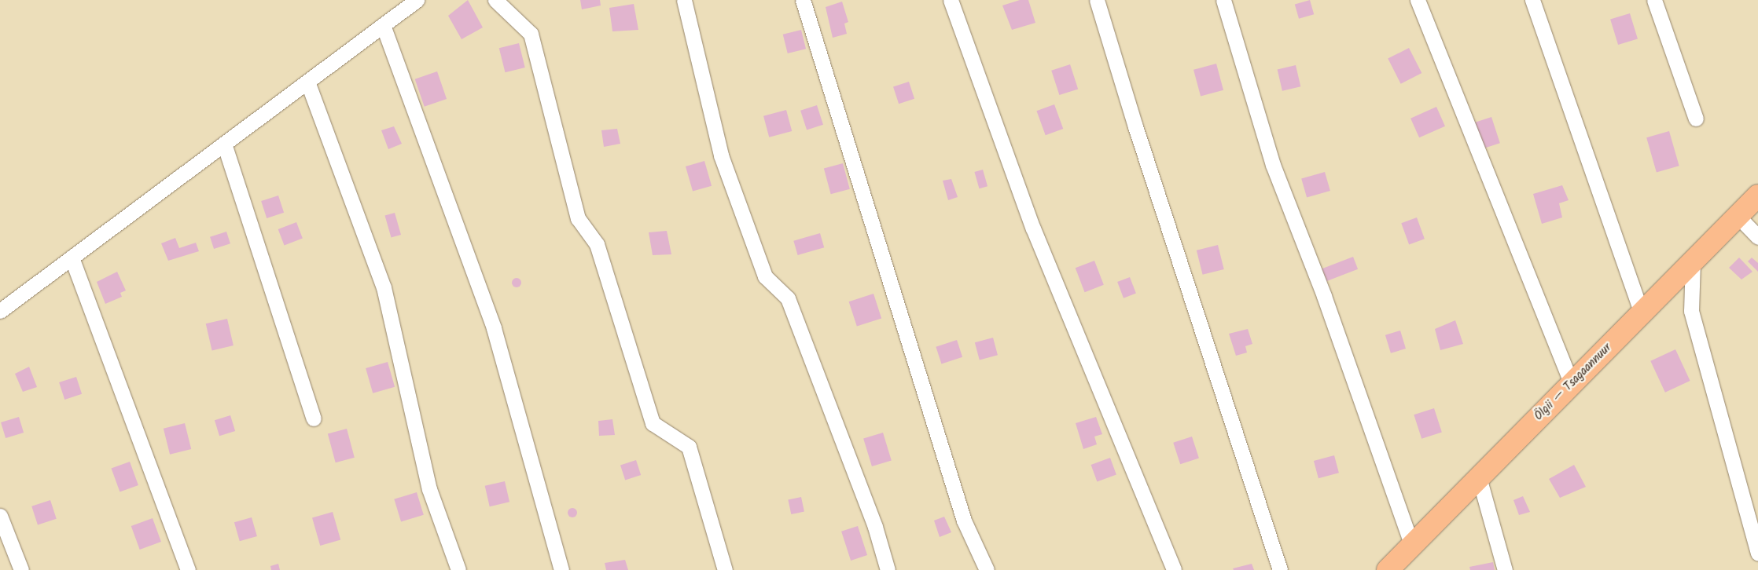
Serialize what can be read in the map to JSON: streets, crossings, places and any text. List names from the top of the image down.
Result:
{
  "streets": {
    "highway": ["Ölgii — Tsagaannuur"]
  }
}
